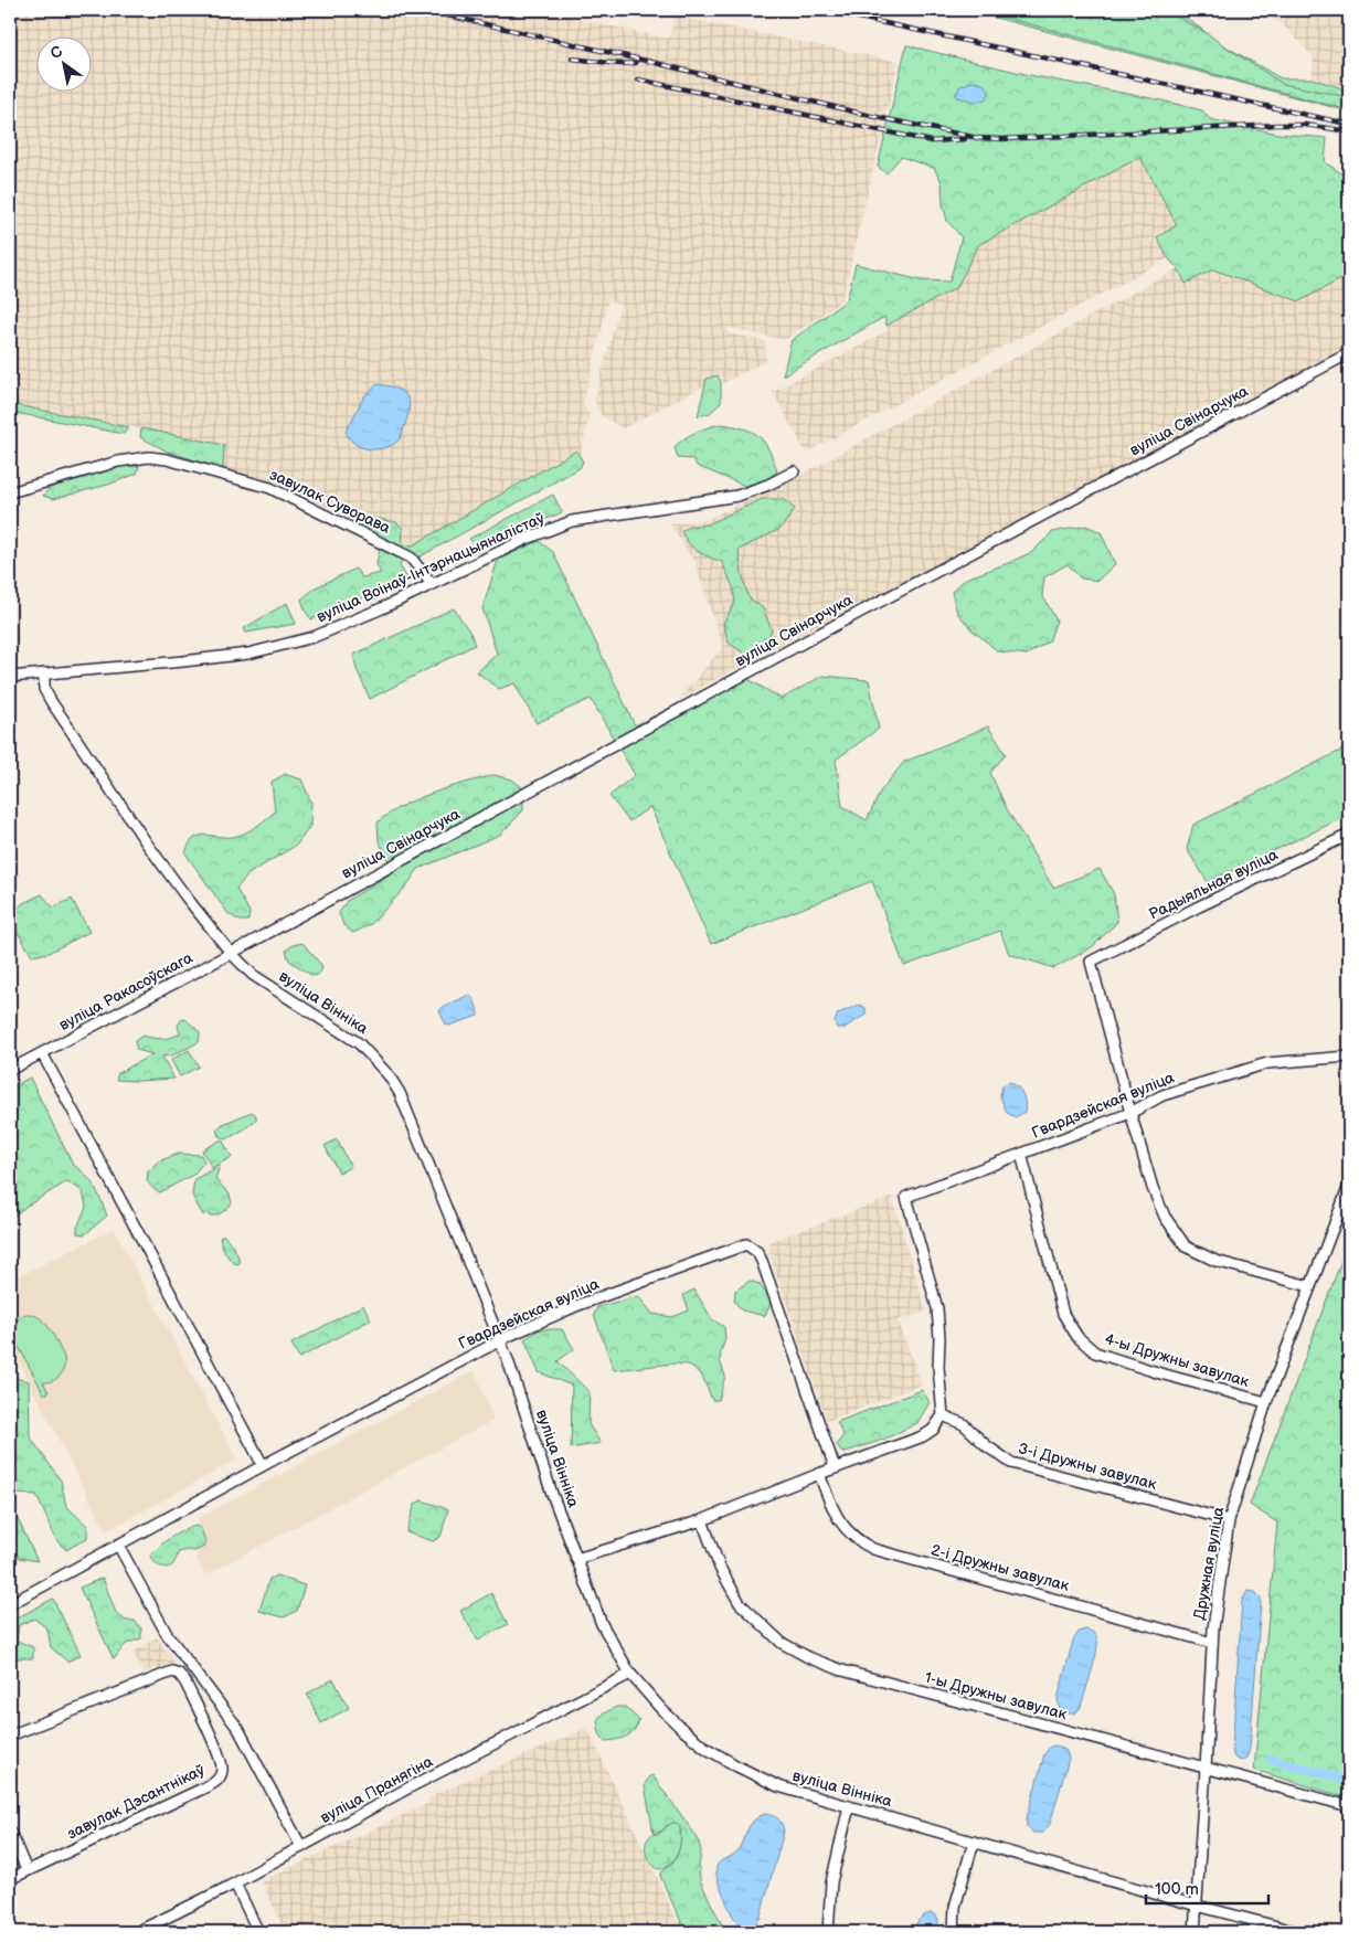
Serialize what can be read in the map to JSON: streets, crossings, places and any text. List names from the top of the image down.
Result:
{
  "streets": {
    "street": [
      "вуліца Свінарчука",
      "завулак Суворава",
      "вуліца Воінаў-Інтэрнацыяналістаў",
      "Радыяльная вуліца",
      "вуліца Ракасоўскага",
      "вуліца Вінніка",
      "Гвардзейская вуліца",
      "4-ы Дружны завулак",
      "3-і Дружны завулак",
      "Дружная вуліца",
      "2-і Дружны завулак",
      "1-ы Дружны завулак",
      "вуліца Пранягіна",
      "завулак Дэсантнікаў"
    ]
  },
  "crossings": [
    ["вуліца Свінарчука", "вуліца Ракасоўскага"],
    ["завулак Суворава", "вуліца Воінаў-Інтэрнацыяналістаў"],
    ["вуліца Воінаў-Інтэрнацыяналістаў", "вуліца Вінніка"],
    ["Радыяльная вуліца", "Гвардзейская вуліца"],
    ["вуліца Ракасоўскага", "вуліца Вінніка"],
    ["вуліца Вінніка", "Гвардзейская вуліца"],
    ["вуліца Вінніка", "Дружная вуліца"],
    ["вуліца Вінніка", "вуліца Пранягіна"],
    ["Гвардзейская вуліца", "4-ы Дружны завулак"],
    ["Гвардзейская вуліца", "3-і Дружны завулак"],
    ["4-ы Дружны завулак", "Дружная вуліца"],
    ["3-і Дружны завулак", "Дружная вуліца"],
    ["Дружная вуліца", "2-і Дружны завулак"],
    ["Дружная вуліца", "1-ы Дружны завулак"]
  ],
  "scale_bar": "100 m",
  "north": "top left"
}
